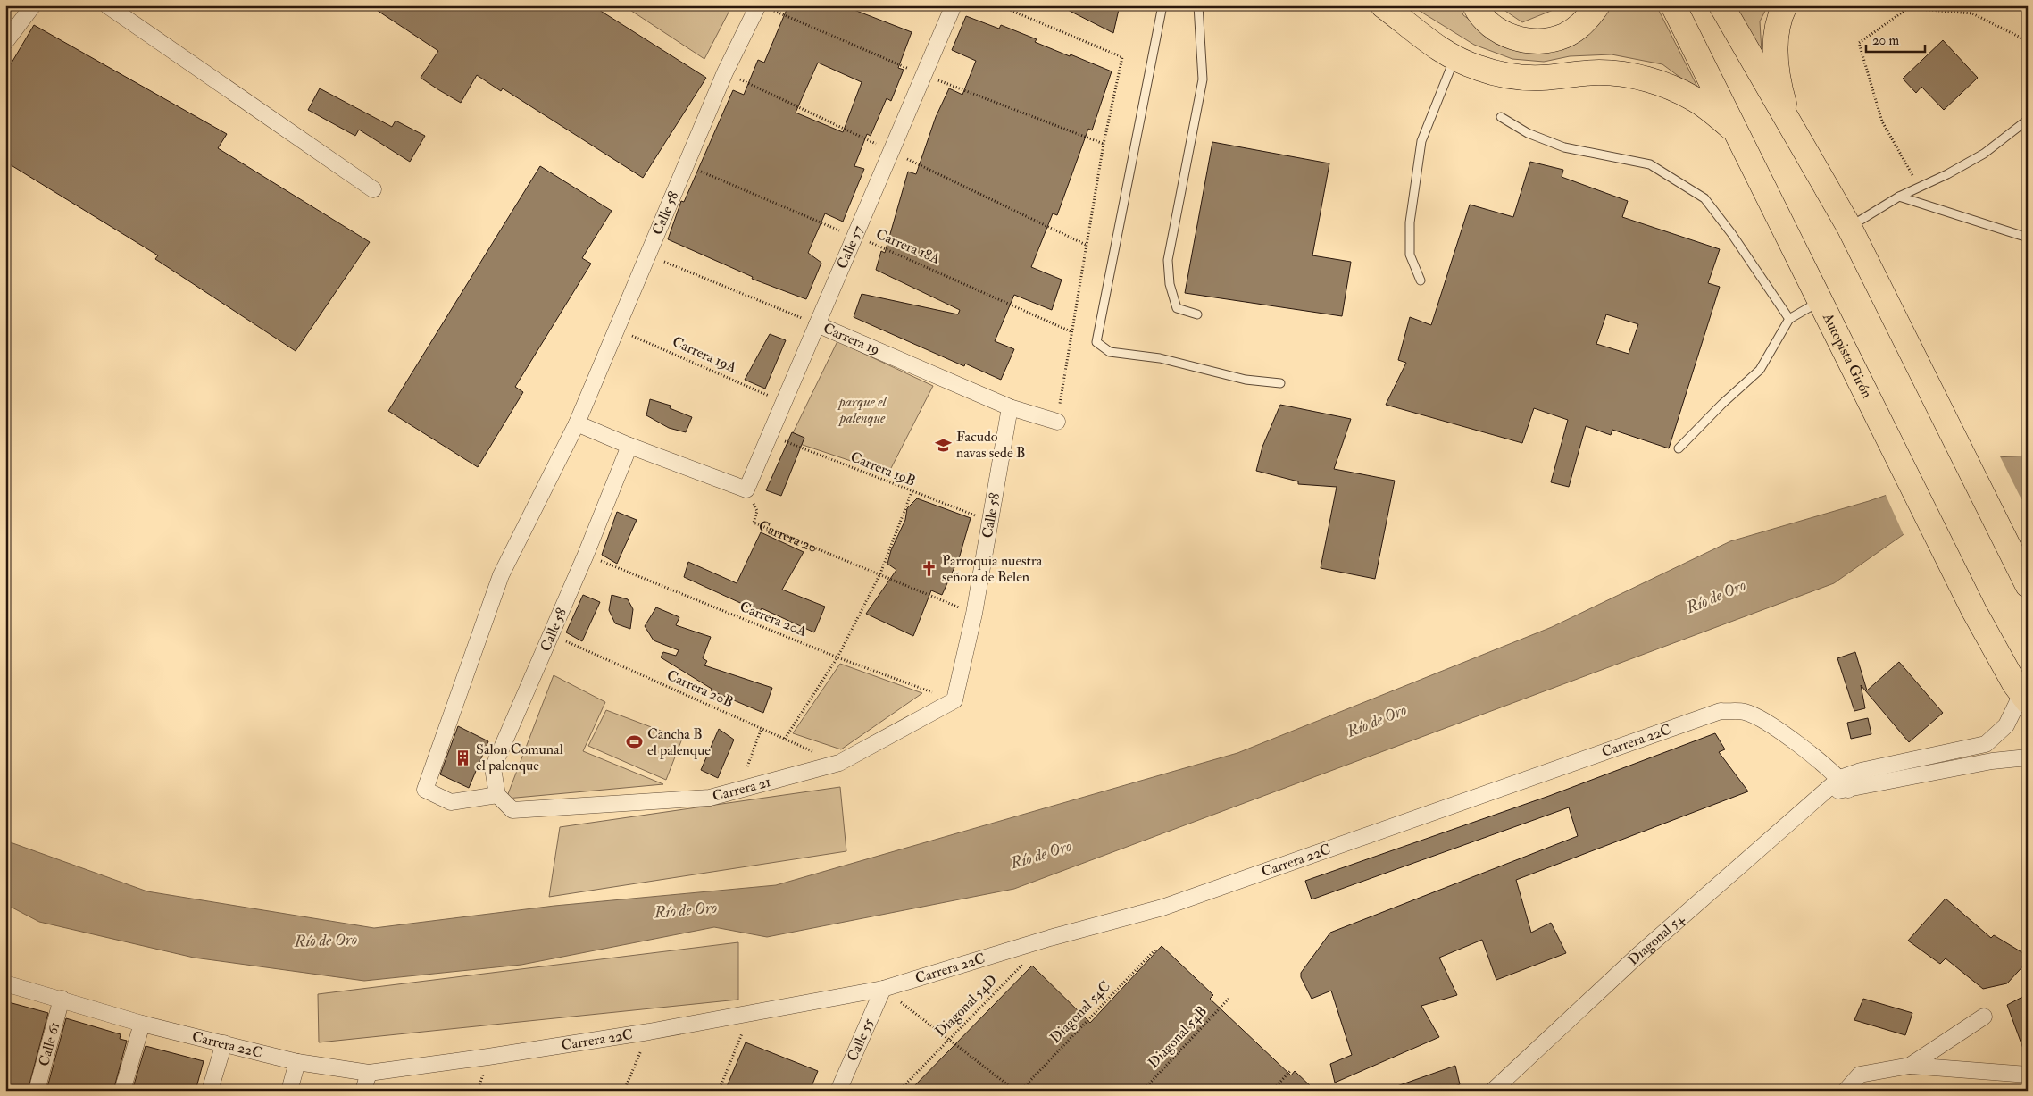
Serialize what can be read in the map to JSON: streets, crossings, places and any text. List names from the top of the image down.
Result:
{
  "streets": {
    "highway": ["Autopista Girón"],
    "street": [
      "Calle 58",
      "Calle 57",
      "Carrera 19",
      "Carrera 22C",
      "Carrera 21",
      "Diagonal 54",
      "Calle 55",
      "Calle 61"
    ],
    "path": [
      "Carrera 18A",
      "Carrera 19A",
      "Carrera 19B",
      "Carrera 20",
      "Carrera 20A",
      "Carrera 20B",
      "Diagonal 54D",
      "Diagonal 54C",
      "Diagonal 54B"
    ]
  },
  "crossings": [
    ["Calle 58", "Carrera 18A"],
    ["Calle 58", "Carrera 19"],
    ["Calle 58", "Carrera 19A"],
    ["Calle 58", "Carrera 19B"],
    ["Calle 58", "Carrera 20"],
    ["Calle 58", "Carrera 20A"],
    ["Calle 58", "Carrera 20B"],
    ["Calle 58", "Carrera 21"],
    ["Carrera 18A", "Calle 57"],
    ["Calle 57", "Carrera 19"],
    ["Calle 57", "Carrera 19A"],
    ["Calle 57", "Carrera 19B"],
    ["Calle 57", "Carrera 20"],
    ["Autopista Girón", "Diagonal 54"],
    ["Carrera 20A", "Carrera 21"],
    ["Carrera 20B", "Carrera 21"],
    ["Carrera 22C", "Diagonal 54"],
    ["Carrera 22C", "Calle 55"],
    ["Carrera 22C", "Calle 61"]
  ],
  "water": ["Río de Oro"],
  "parks": ["parque el palenque"],
  "places": {
    "school or university": ["Facudo navas sede B"],
    "church": ["Parroquia nuestra señora de Belen"],
    "sports": ["Cancha B el palenque"],
    "building": ["Salon Comunal el palenque"]
  },
  "scale_bar": "20 m"
}
